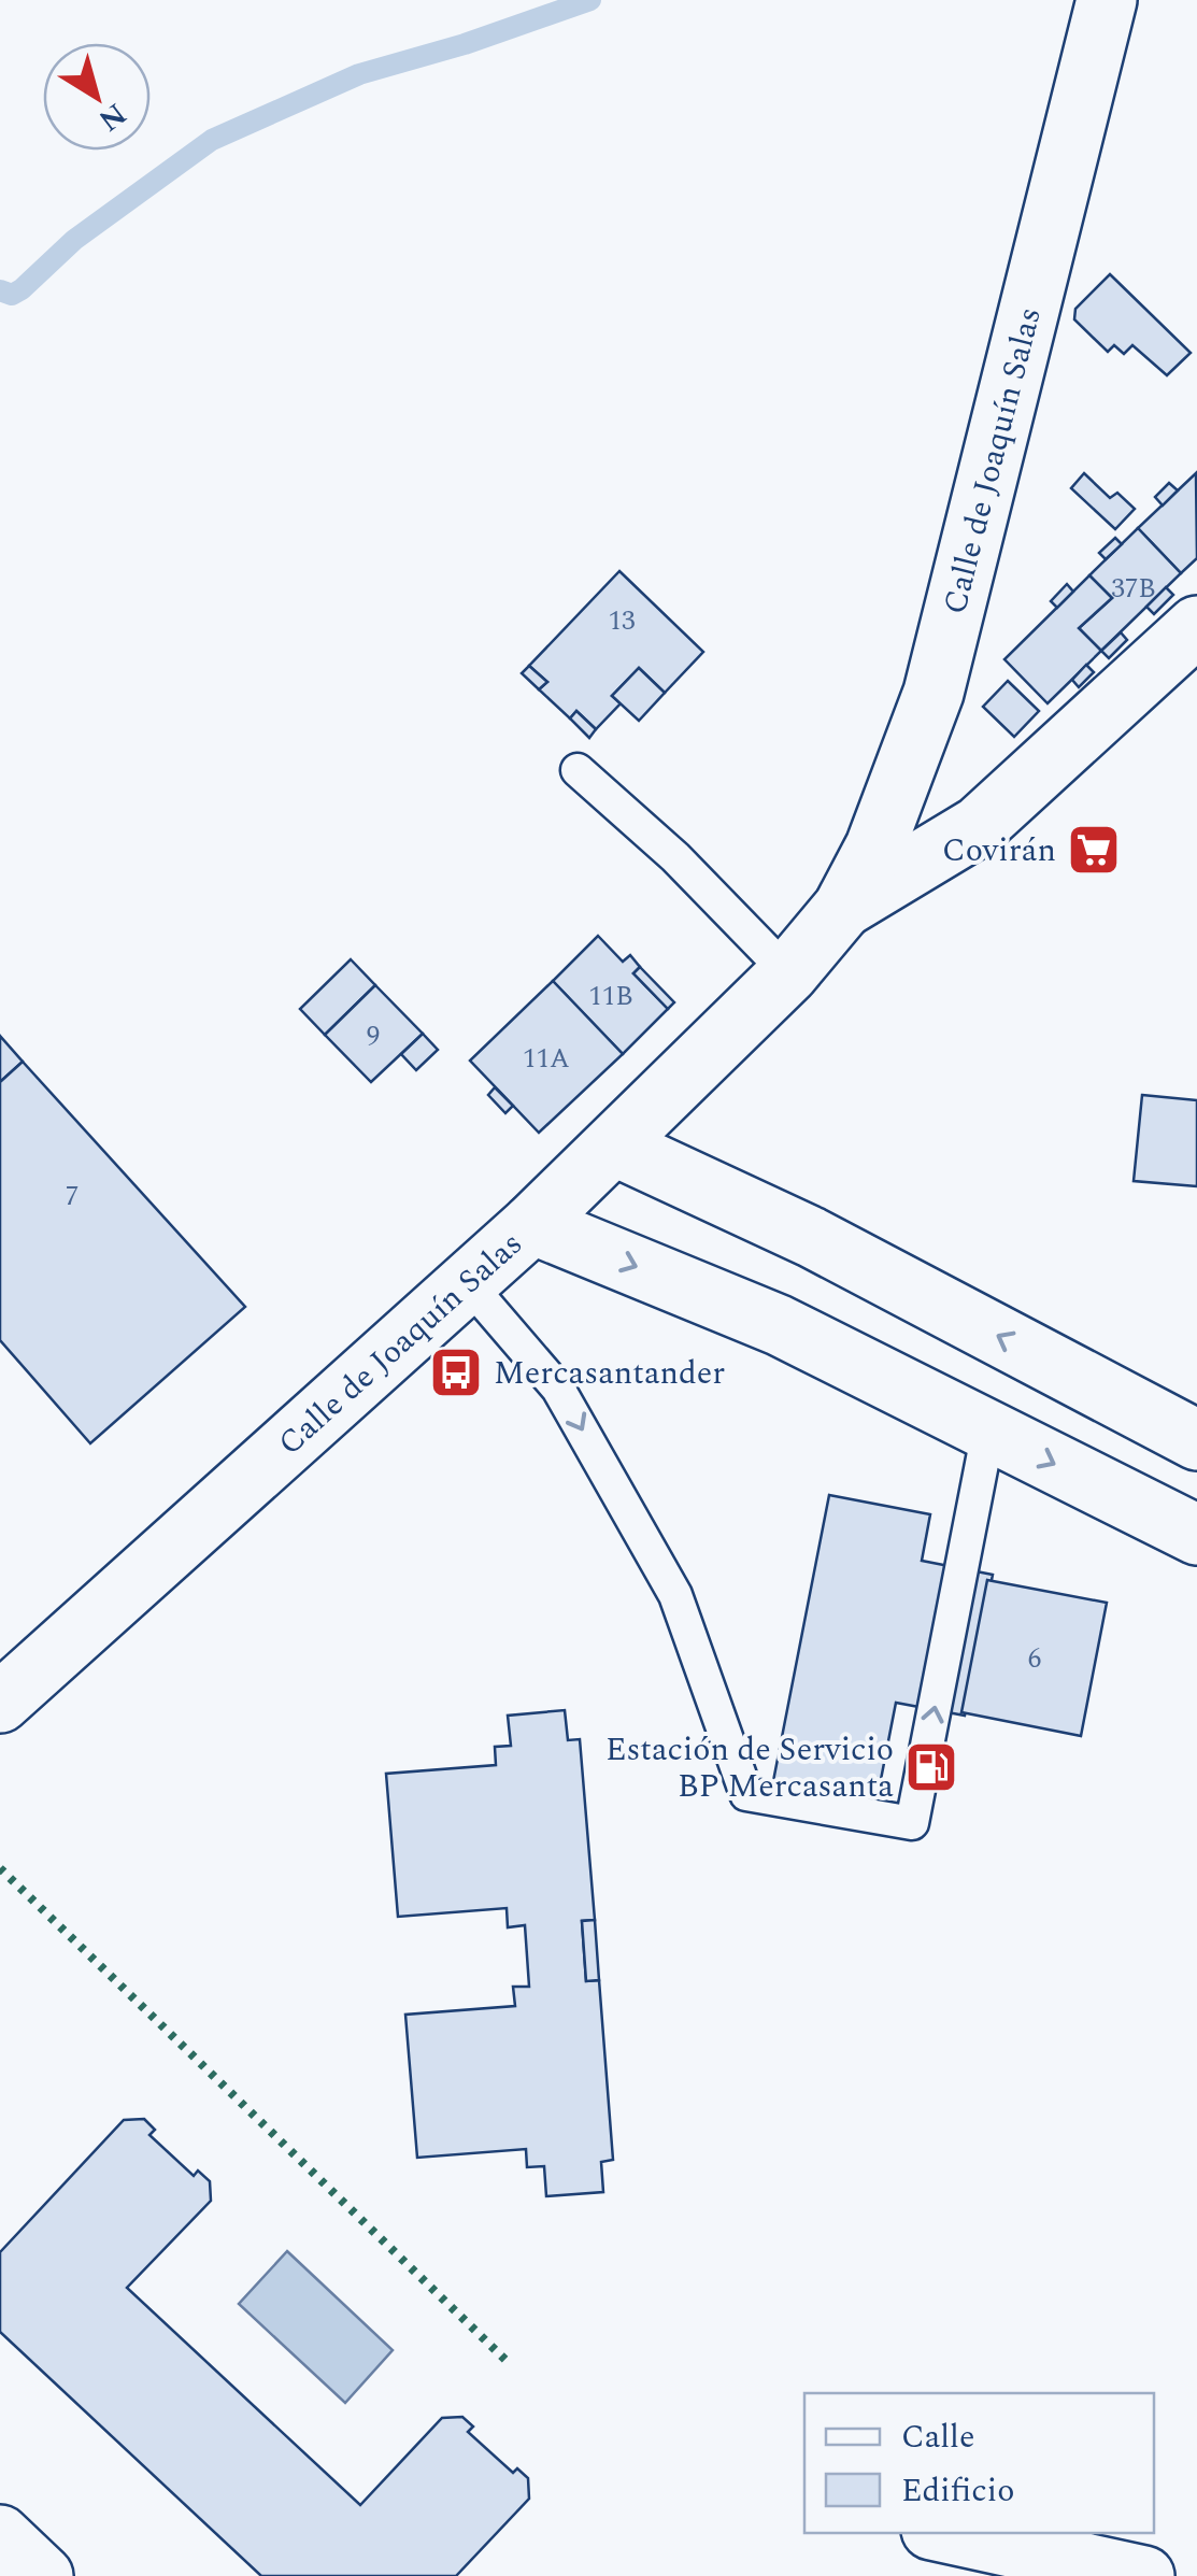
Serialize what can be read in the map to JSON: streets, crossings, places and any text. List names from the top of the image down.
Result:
{
  "streets": {
    "street": ["Calle de Joaquín Salas"]
  },
  "places": {
    "supermarket": ["Covirán"],
    "bus stop": ["Mercasantander"],
    "fuel station": ["Estación de Servicio BP Mercasanta"]
  },
  "house_numbers": [
    "37B",
    "13",
    "11B",
    "9",
    "11A",
    "7",
    "6"
  ],
  "legend": ["Calle", "Edificio"],
  "north": "bottom right"
}
